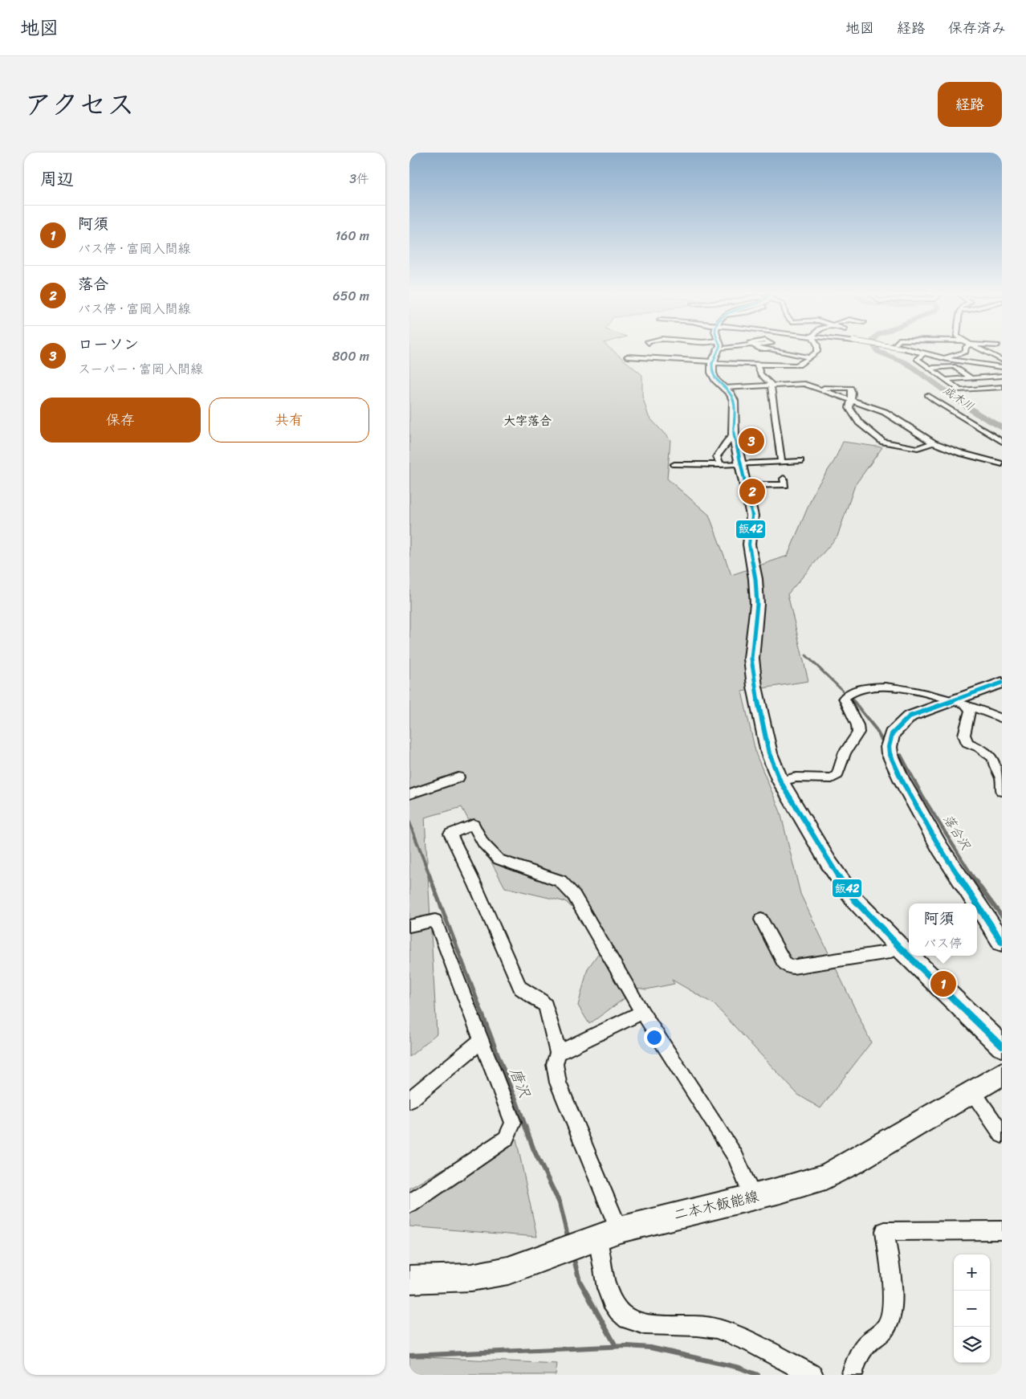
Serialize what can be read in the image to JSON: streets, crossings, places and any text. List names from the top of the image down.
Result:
{
  "streets": {
    "main road": ["二本木飯能線"]
  },
  "districts": ["大字落合"],
  "water": ["成木川", "落合沢", "唐沢"],
  "lines": ["transit line 飯42"],
  "page": {
    "header": "地図",
    "nav": ["地図", "経路", "保存済み"],
    "title": "アクセス",
    "buttons": [
      "経路",
      ["保存", "共有"]
    ],
    "heading": ["周辺", "3件"],
    "list": [
      {
        "mark": "1",
        "name": "阿須",
        "note": "バス停 · 富岡入間線",
        "value": "160 m"
      },
      {
        "mark": "2",
        "name": "落合",
        "note": "バス停 · 富岡入間線",
        "value": "650 m"
      },
      {
        "mark": "3",
        "name": "ローソン",
        "note": "スーパー · 富岡入間線",
        "value": "800 m"
      }
    ],
    "pins": ["3", "2", "1"],
    "popup": ["阿須", "バス停"],
    "map_buttons": ["+", "−"]
  }
}
